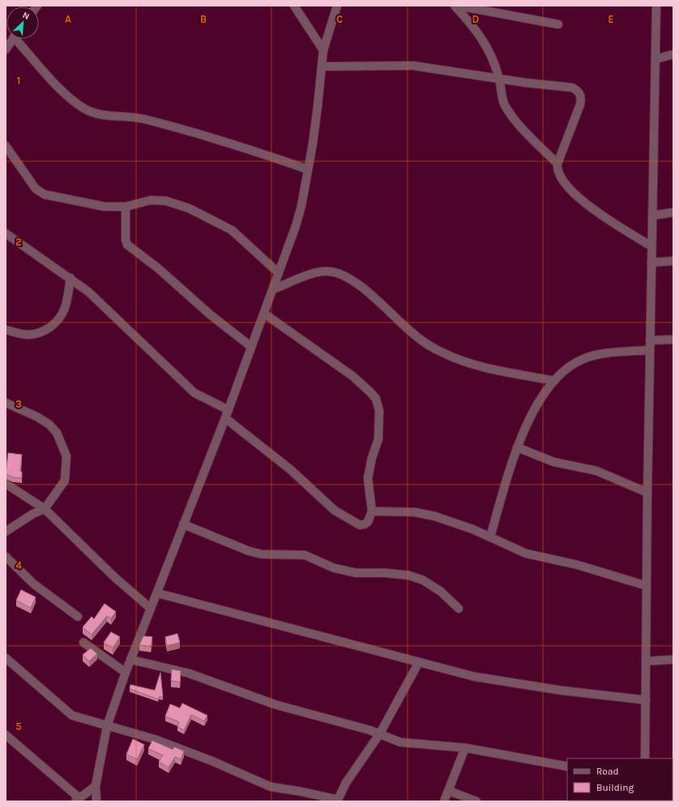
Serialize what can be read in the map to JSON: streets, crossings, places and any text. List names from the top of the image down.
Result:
{
  "legend": ["Road", "Building"],
  "north": "top right",
  "grid": {
    "columns": [
      "A",
      "B",
      "C",
      "D",
      "E"
    ],
    "rows": [
      "1",
      "2",
      "3",
      "4",
      "5"
    ]
  }
}
